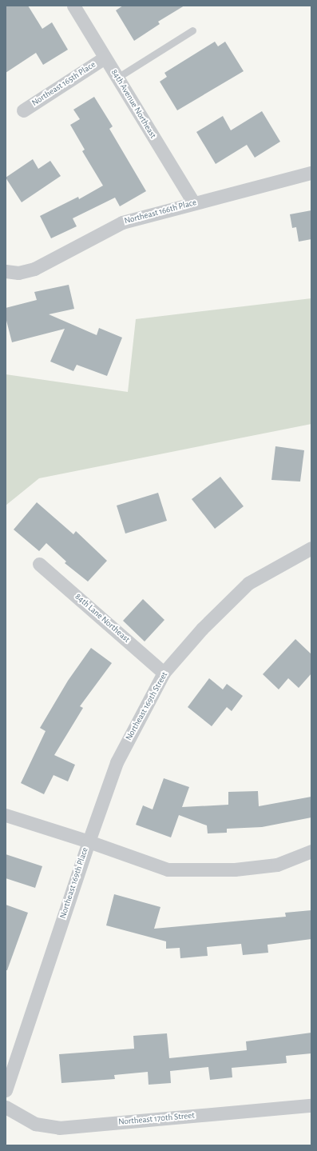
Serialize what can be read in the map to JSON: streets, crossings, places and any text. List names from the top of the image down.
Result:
{
  "streets": {
    "street": [
      "Northeast 165th Place",
      "84th Avenue Northeast",
      "Northeast 166th Place",
      "84th Lane Northeast",
      "Northeast 169th Street",
      "Northeast 169th Place",
      "Northeast 170th Street"
    ]
  },
  "crossings": [
    ["Northeast 165th Place", "84th Avenue Northeast"],
    ["84th Avenue Northeast", "Northeast 166th Place"],
    ["84th Lane Northeast", "Northeast 169th Street"],
    ["Northeast 169th Street", "Northeast 169th Place"]
  ]
}
